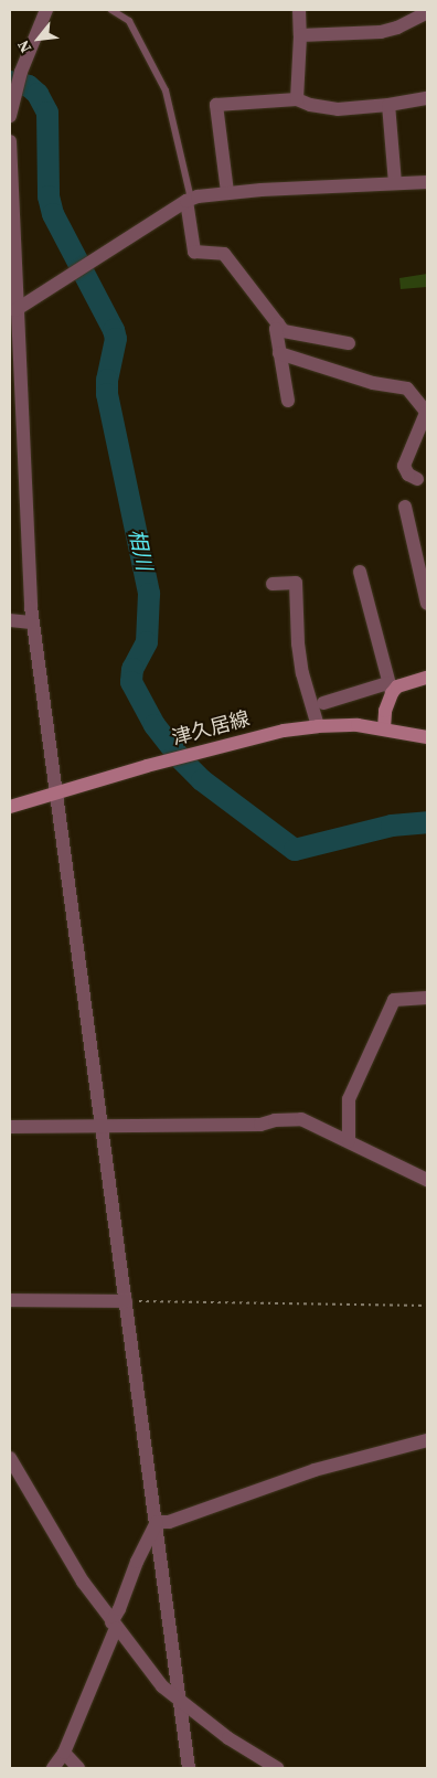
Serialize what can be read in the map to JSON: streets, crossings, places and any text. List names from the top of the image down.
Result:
{
  "streets": {
    "main road": ["津久居線"]
  },
  "water": ["相川"],
  "north": "bottom left"
}
